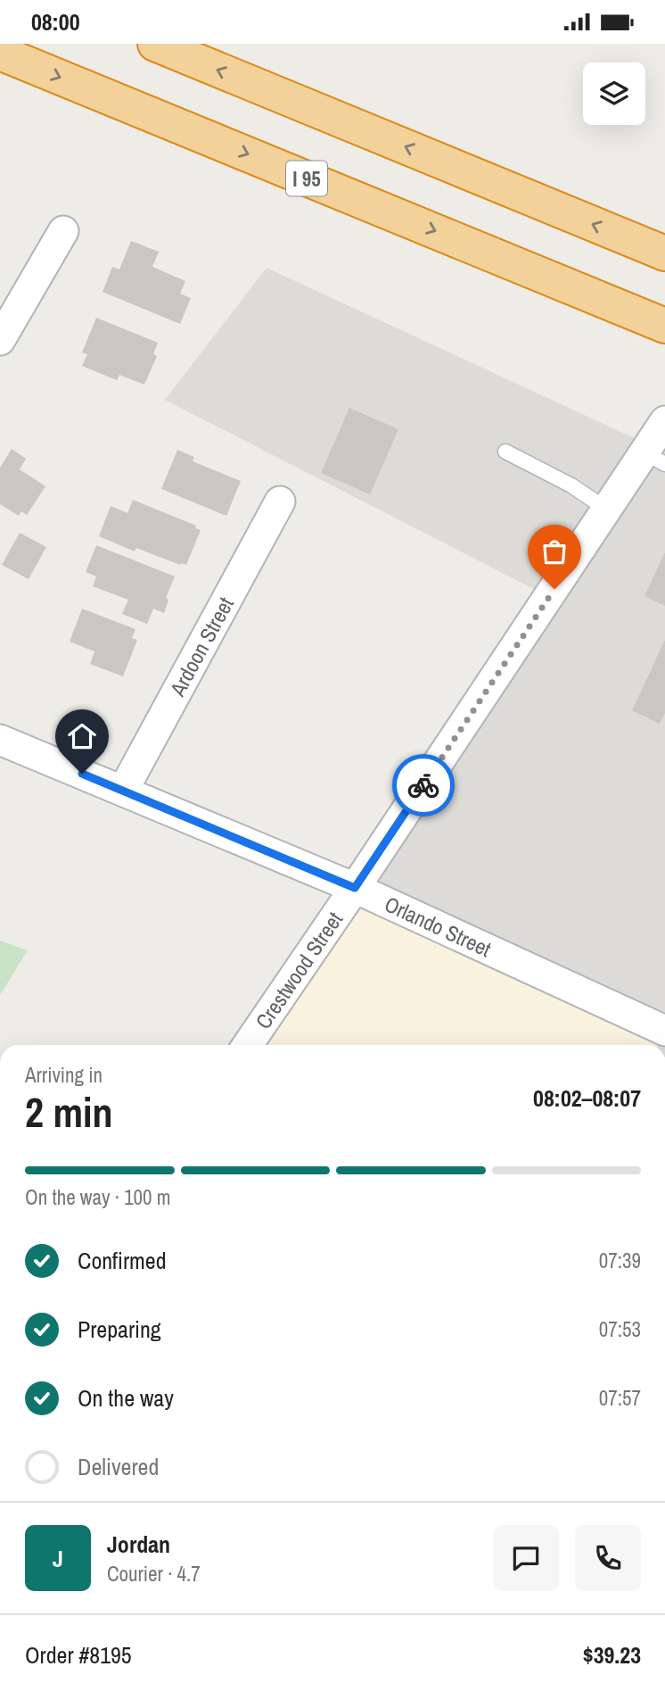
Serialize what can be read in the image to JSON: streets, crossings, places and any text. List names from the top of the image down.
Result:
{
  "streets": {
    "highway": ["I 95"],
    "street": ["Ardoon Street", "Orlando Street", "Crestwood Street"]
  },
  "crossings": [
    ["Ardoon Street", "Orlando Street"],
    ["Orlando Street", "Crestwood Street"]
  ],
  "page": {
    "status": "08:00",
    "heading": ["2 min", "Arriving in", "08:02–08:07"],
    "panel": [
      "Jordan",
      "Courier · 4.7",
      "Order #8195",
      "$39.23"
    ],
    "bar": "On the way · 100 m",
    "list": [
      ["Confirmed", "07:39"],
      ["Preparing", "07:53"],
      ["On the way", "07:57"],
      "Delivered"
    ],
    "round": "J"
  }
}
